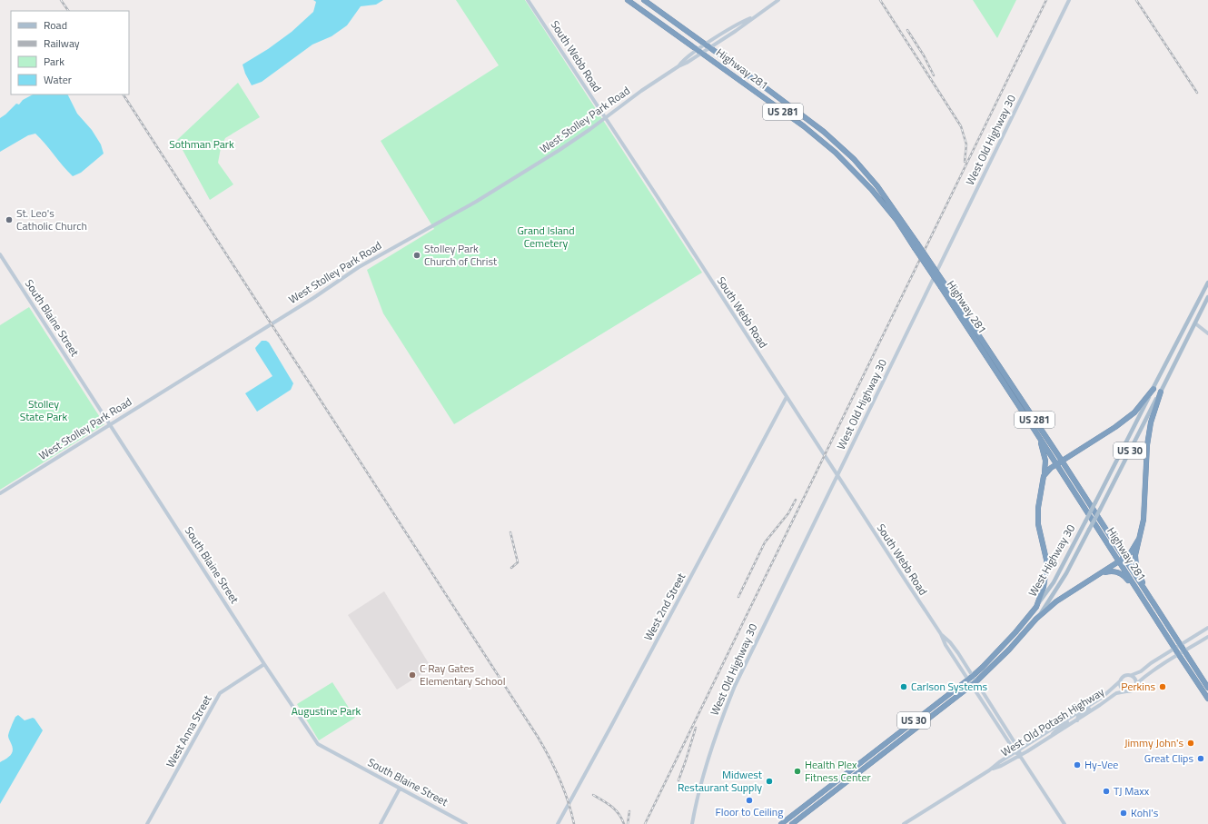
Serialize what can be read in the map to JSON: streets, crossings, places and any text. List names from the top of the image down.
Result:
{
  "streets": {
    "highway": [
      "Highway 281",
      "US 281",
      "US 30",
      "West Highway 30"
    ],
    "street": [
      "South Webb Road",
      "West Stolley Park Road",
      "West Old Highway 30",
      "South Blaine Street",
      "West 2nd Street",
      "West Old Potash Highway",
      "West Anna Street"
    ]
  },
  "crossings": [
    ["South Webb Road", "West Stolley Park Road"],
    ["South Webb Road", "West Old Highway 30"],
    ["South Webb Road", "West Highway 30"],
    ["South Webb Road", "West 2nd Street"],
    ["South Webb Road", "West Old Potash Highway"],
    ["Highway 281", "West Stolley Park Road"],
    ["West Stolley Park Road", "South Blaine Street"],
    ["South Blaine Street", "West Anna Street"]
  ],
  "parks": [
    "Sothman Park",
    "Grand Island Cemetery",
    "Stolley State Park",
    "Augustine Park"
  ],
  "places": [
    "St. Leo's Catholic Church",
    "Stolley Park Church of Christ",
    "C Ray Gates Elementary School",
    "Carlson Systems",
    "Perkins",
    "Jimmy John's",
    "Great Clips",
    "Hy-Vee",
    "Health Plex Fitness Center",
    "Midwest Restaurant Supply",
    "TJ Maxx",
    "Floor to Ceiling",
    "Kohl's"
  ],
  "legend": [
    "Road",
    "Railway",
    "Park",
    "Water"
  ]
}
